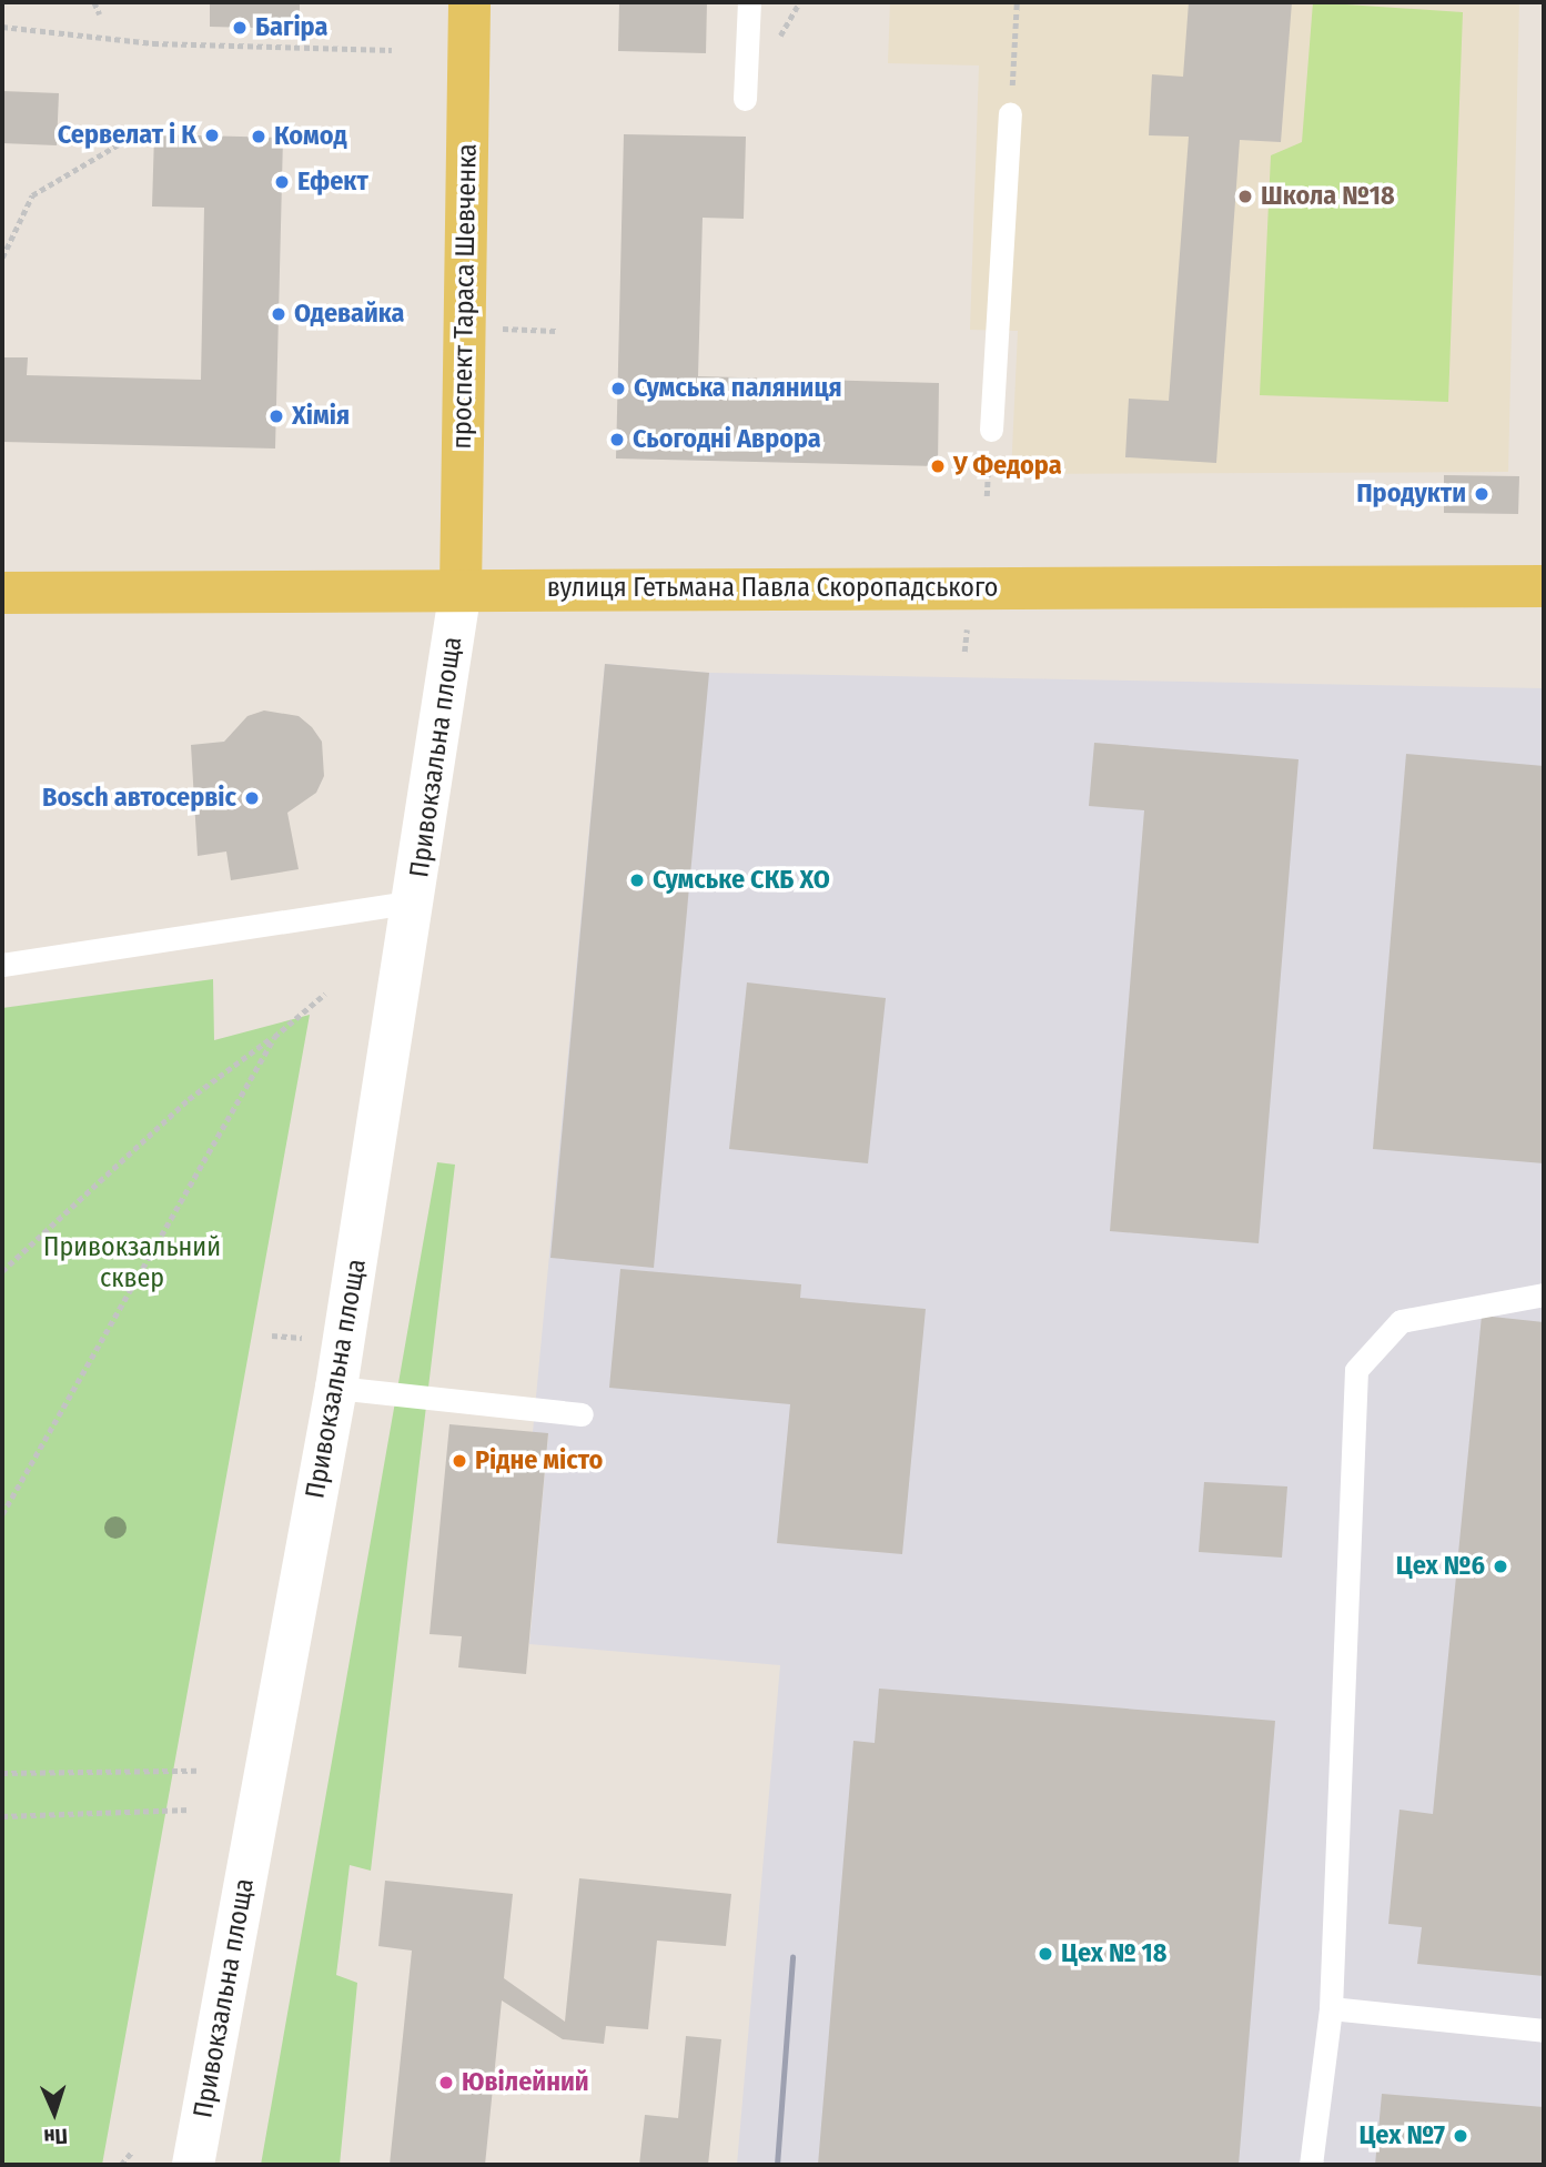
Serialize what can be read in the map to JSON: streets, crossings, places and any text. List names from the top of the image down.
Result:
{
  "streets": {
    "main road": ["проспект Тараса Шевченка", "вулиця Гетьмана Павла Скоропадського", "Привокзальна площа"]
  },
  "crossings": [
    ["проспект Тараса Шевченка", "вулиця Гетьмана Павла Скоропадського"],
    ["проспект Тараса Шевченка", "Привокзальна площа"],
    ["вулиця Гетьмана Павла Скоропадського", "Привокзальна площа"]
  ],
  "parks": ["Привокзальний сквер"],
  "places": [
    "Багіра",
    "Сервелат і К",
    "Комод",
    "Ефект",
    "Школа №18",
    "Одевайка",
    "Сумська паляниця",
    "Хімія",
    "Сьогодні Аврора",
    "У Федора",
    "Продукти",
    "Bosch автосервіс",
    "Сумське СКБ ХО",
    "Рідне місто",
    "Цех №6",
    "Цех № 18",
    "Ювілейний",
    "Цех №7"
  ],
  "north": "bottom"
}
